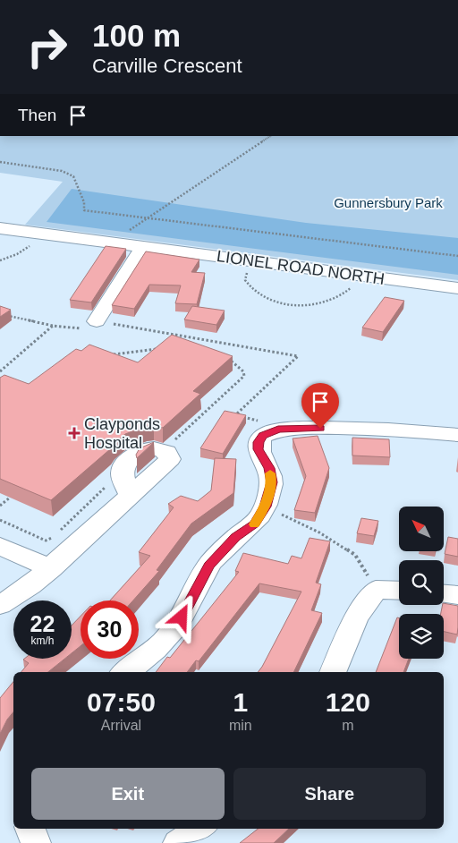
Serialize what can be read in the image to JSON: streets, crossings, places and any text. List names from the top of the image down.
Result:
{
  "streets": {
    "street": ["LIONEL ROAD NORTH"]
  },
  "parks": ["Gunnersbury Park"],
  "places": {
    "health": ["Clayponds Hospital"]
  },
  "north": "top left",
  "page": {
    "turn": ["100 m", "Carville Crescent"],
    "then": "Then",
    "speed": "22 km/h",
    "limit": "30",
    "eta": [
      "07:50",
      "Arrival",
      "1",
      "min",
      "120",
      "m"
    ],
    "buttons": ["Exit", "Share"]
  }
}
